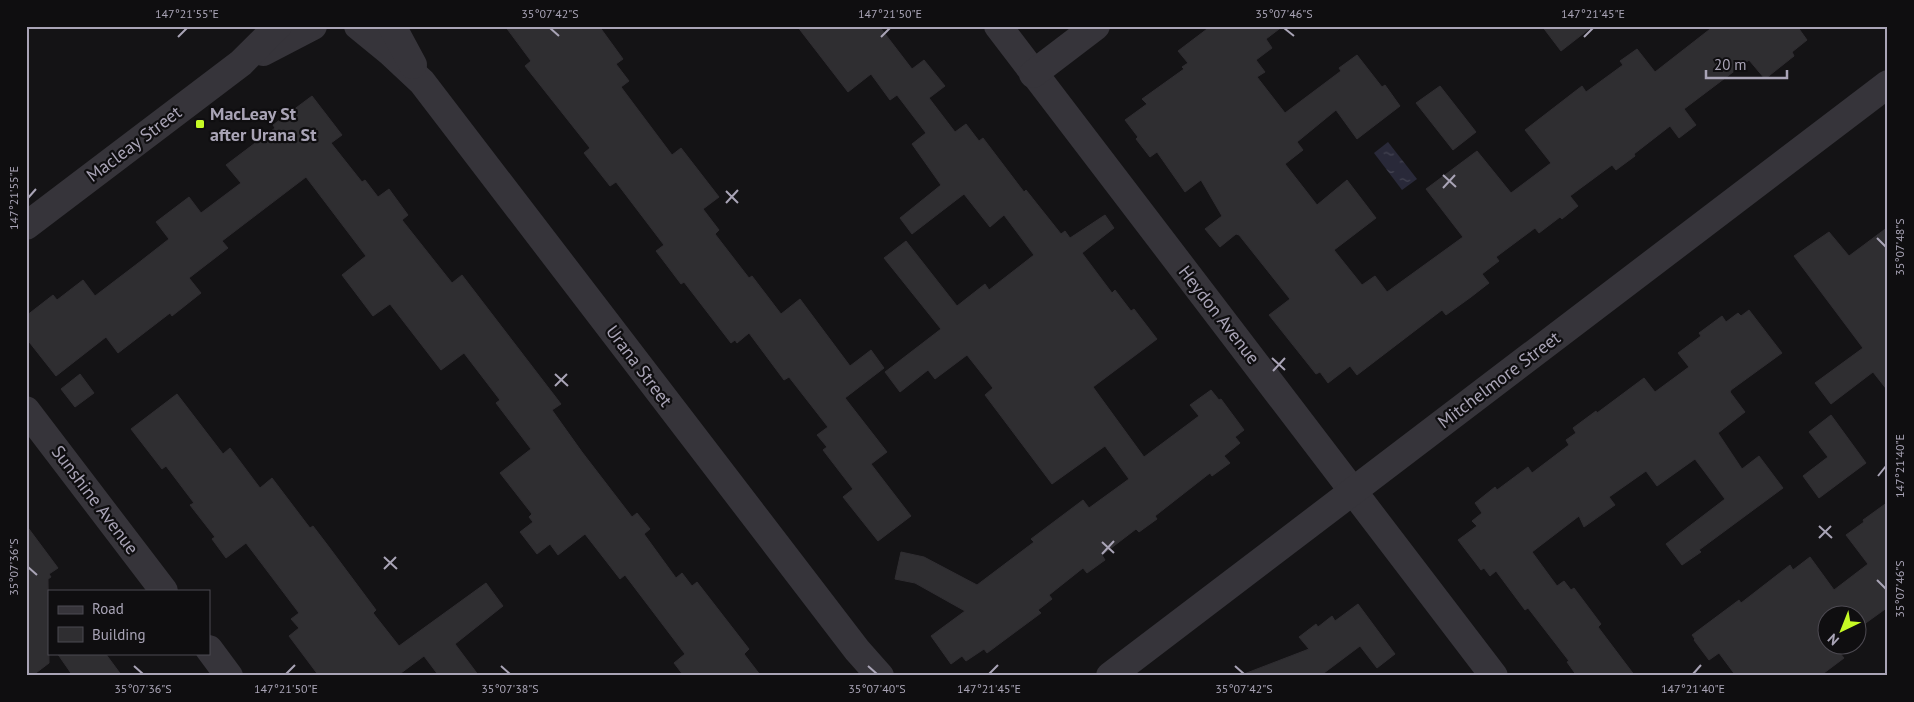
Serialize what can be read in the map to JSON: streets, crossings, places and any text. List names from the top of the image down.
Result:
{
  "streets": {
    "street": [
      "Macleay Street",
      "Heydon Avenue",
      "Urana Street",
      "Mitchelmore Street",
      "Sunshine Avenue"
    ]
  },
  "crossings": [
    ["Heydon Avenue", "Mitchelmore Street"]
  ],
  "places": {
    "transit": ["MacLeay St after Urana St"]
  },
  "legend": ["Road", "Building"],
  "scale_bar": "20 m",
  "north": "bottom left",
  "coordinates": [
    "147°21'55\"E",
    "35°07'42\"S",
    "147°21'50\"E",
    "35°07'46\"S",
    "147°21'45\"E",
    "35°07'48\"S",
    "147°21'40\"E",
    "35°07'36\"S",
    "35°07'38\"S",
    "35°07'40\"S"
  ]
}
